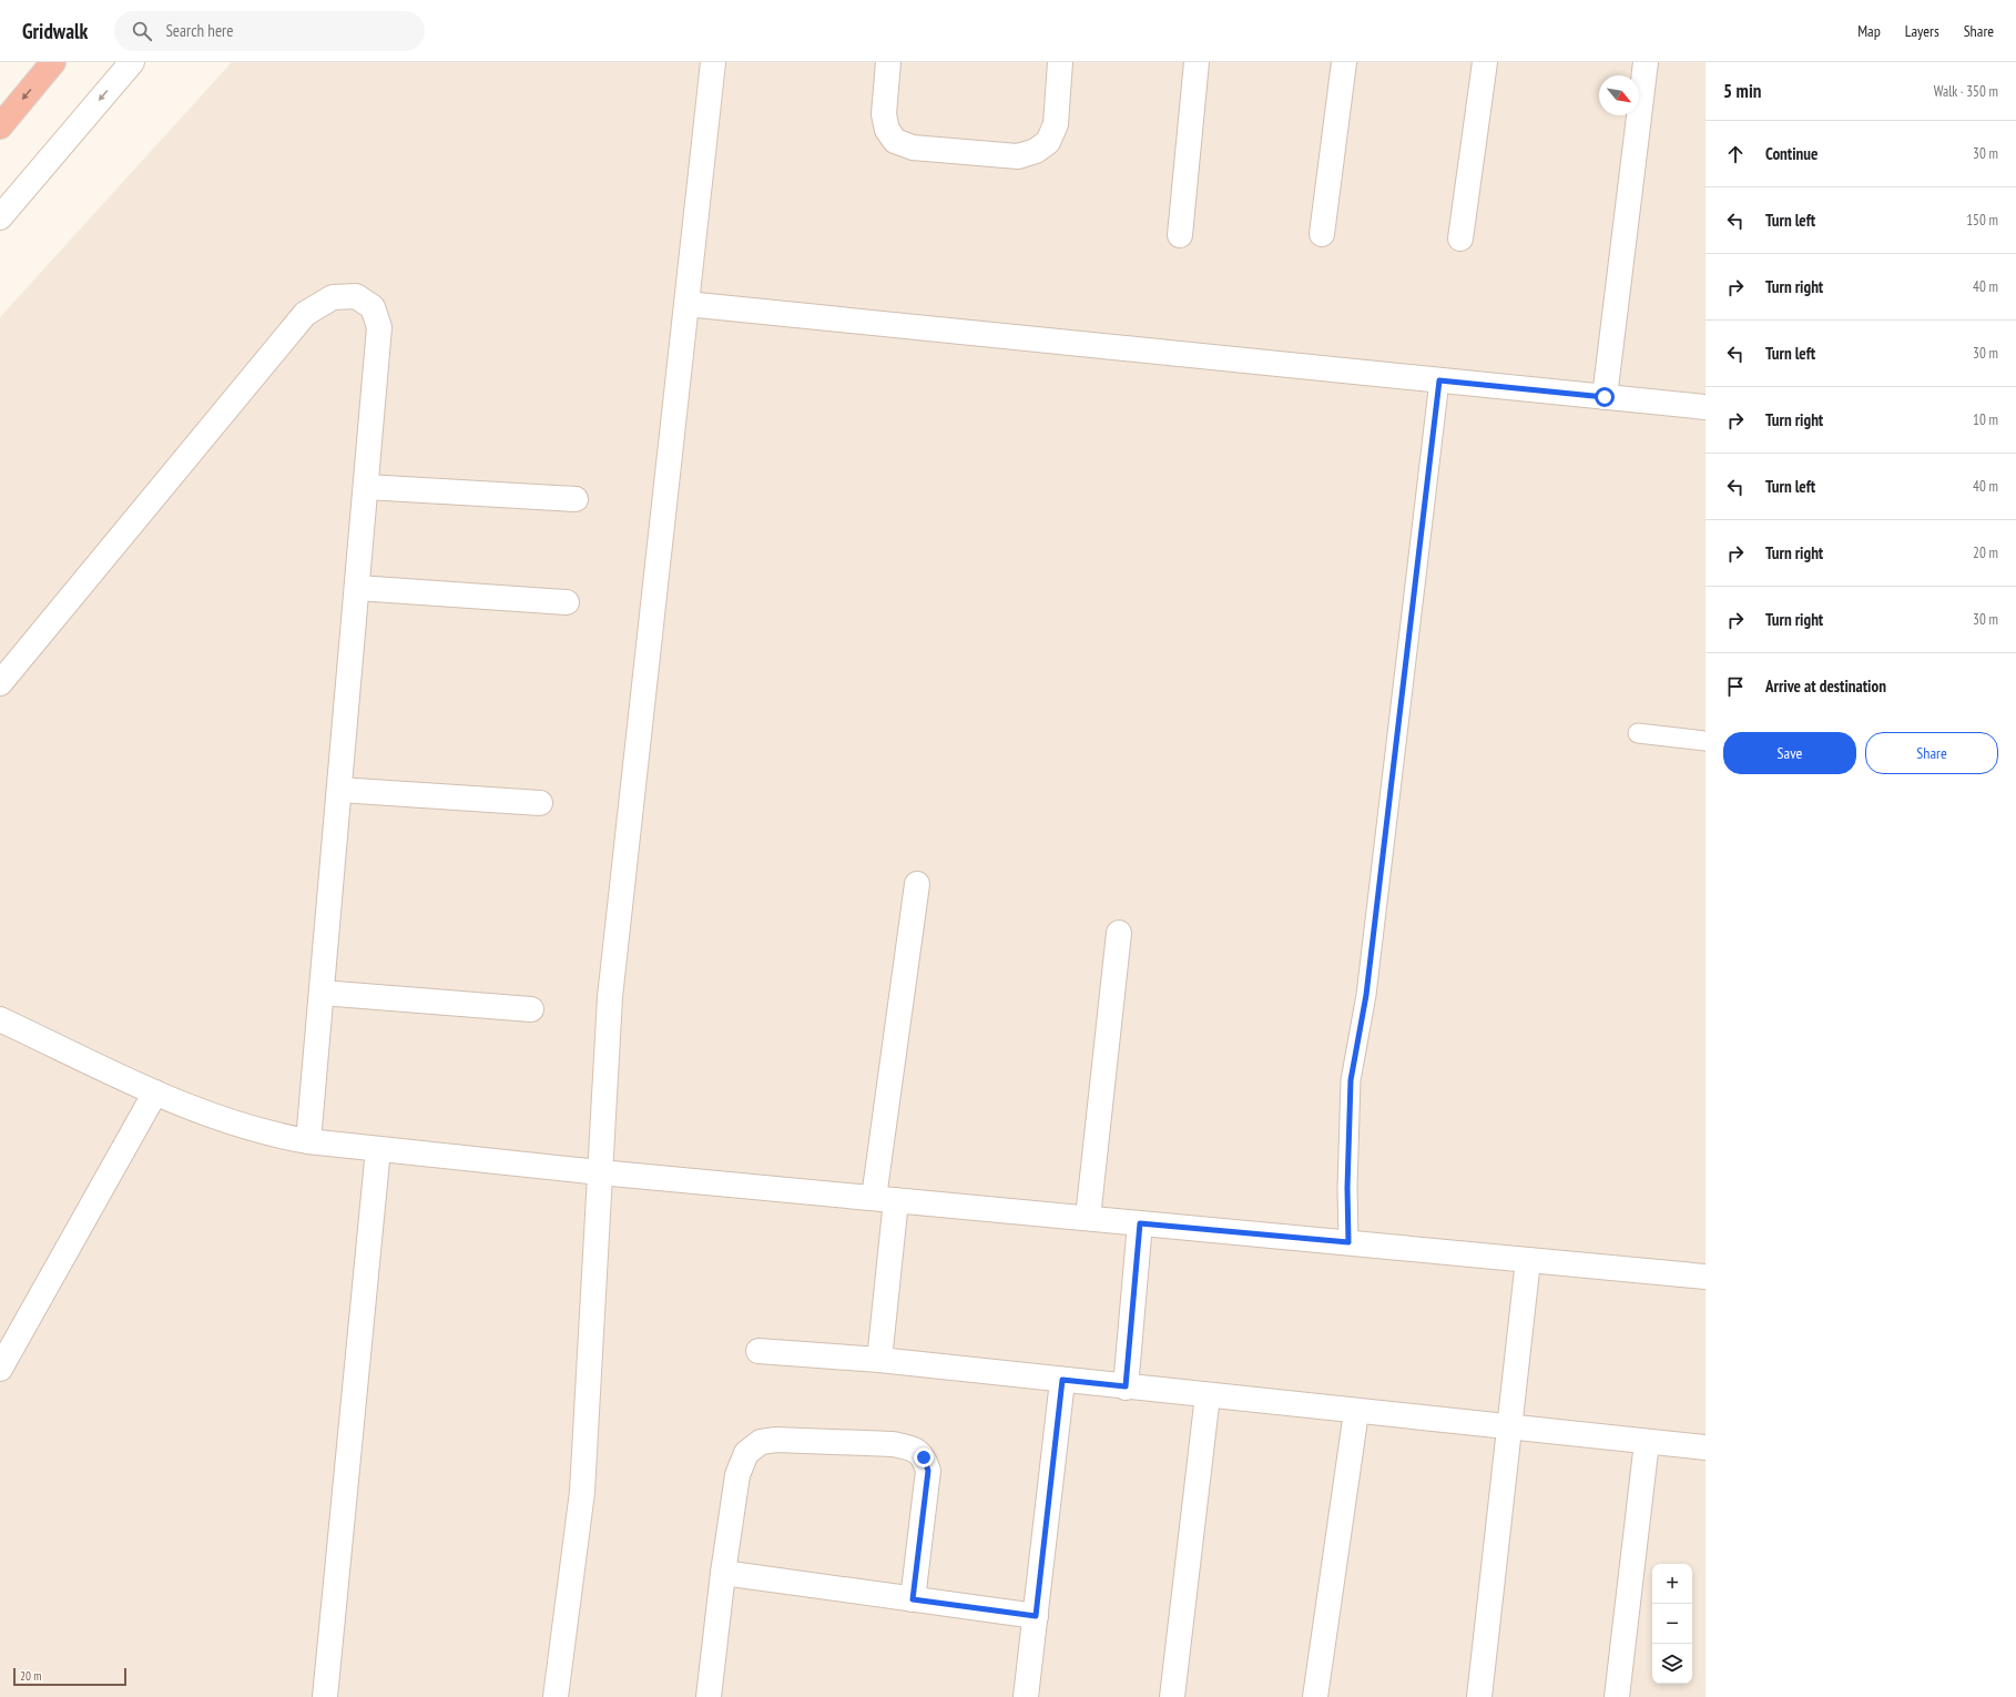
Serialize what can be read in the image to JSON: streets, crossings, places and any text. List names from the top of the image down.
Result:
{
  "scale_bar": "20 m",
  "north": "bottom right",
  "page": {
    "header": "Gridwalk",
    "search": "Search here",
    "nav": ["Map", "Layers", "Share"],
    "heading": ["5 min", "Walk · 350 m"],
    "list": [
      ["Continue", "30 m"],
      ["Turn left", "150 m"],
      ["Turn right", "40 m"],
      ["Turn left", "30 m"],
      ["Turn right", "10 m"],
      ["Turn left", "40 m"],
      ["Turn right", "20 m"],
      ["Turn right", "30 m"],
      "Arrive at destination"
    ],
    "buttons": ["Save", "Share"],
    "map_buttons": ["+", "−"],
    "scale": "20 m"
  }
}
